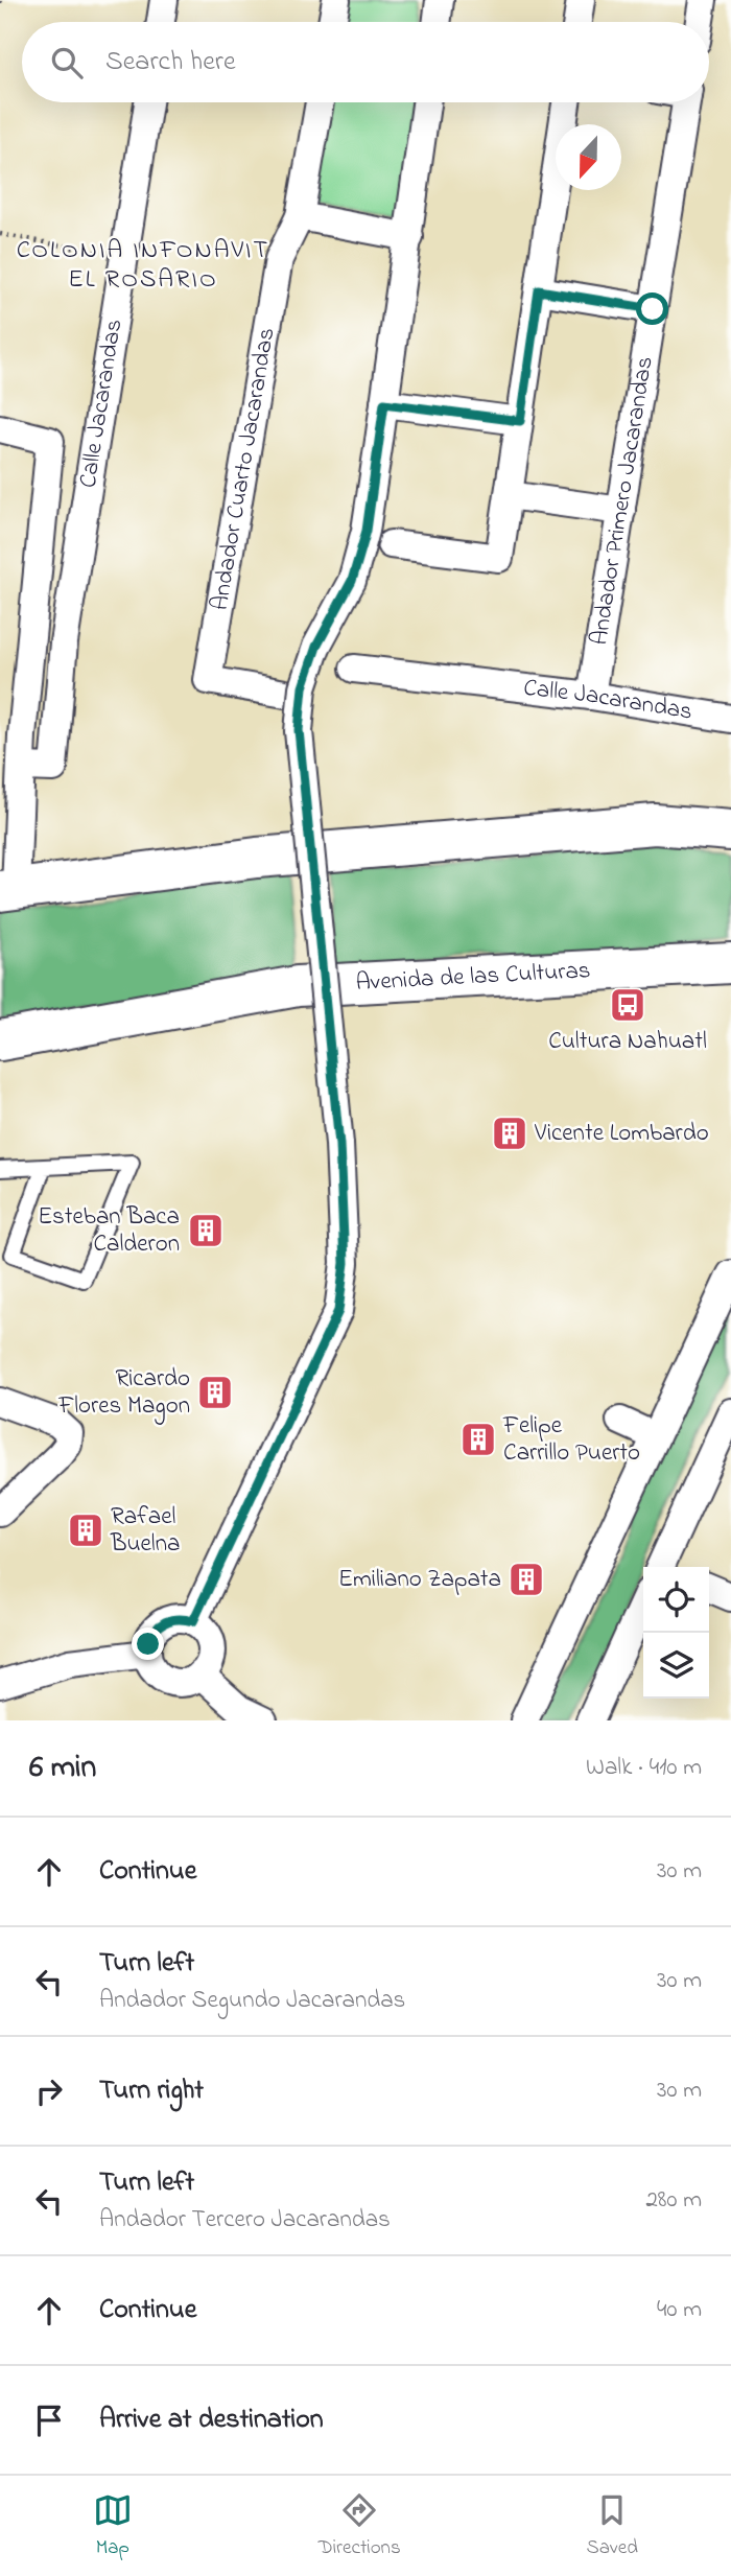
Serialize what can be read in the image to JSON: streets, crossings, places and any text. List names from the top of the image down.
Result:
{
  "streets": {
    "main road": ["Avenida de las Culturas"],
    "street": ["Calle Jacarandas", "Andador Cuarto Jacarandas", "Andador Primero Jacarandas"]
  },
  "crossings": [
    ["Calle Jacarandas", "Andador Primero Jacarandas"]
  ],
  "districts": ["COLONIA INFONAVIT EL ROSARIO"],
  "places": {
    "bus stop": ["Cultura Nahuatl"],
    "building": [
      "Vicente Lombardo",
      "Esteban Baca Calderon",
      "Ricardo Flores Magon",
      "Felipe Carrillo Puerto",
      "Rafael Buelna",
      "Emiliano Zapata"
    ]
  },
  "north": "bottom",
  "page": {
    "search": "Search here",
    "heading": ["6 min", "Walk · 410 m"],
    "list": [
      ["Continue", "30 m"],
      ["Turn left", "Andador Segundo Jacarandas", "30 m"],
      ["Turn right", "30 m"],
      ["Turn left", "Andador Tercero Jacarandas", "280 m"],
      ["Continue", "40 m"],
      "Arrive at destination"
    ],
    "nav": ["Map", "Directions", "Saved"]
  }
}
